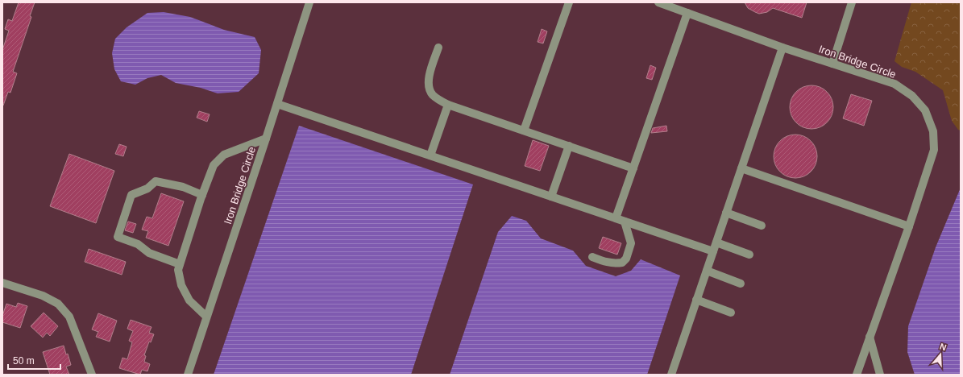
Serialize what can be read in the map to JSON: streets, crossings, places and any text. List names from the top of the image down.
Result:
{
  "streets": {
    "street": ["Iron Bridge Circle"]
  },
  "scale_bar": "50 m",
  "north": "top"
}
